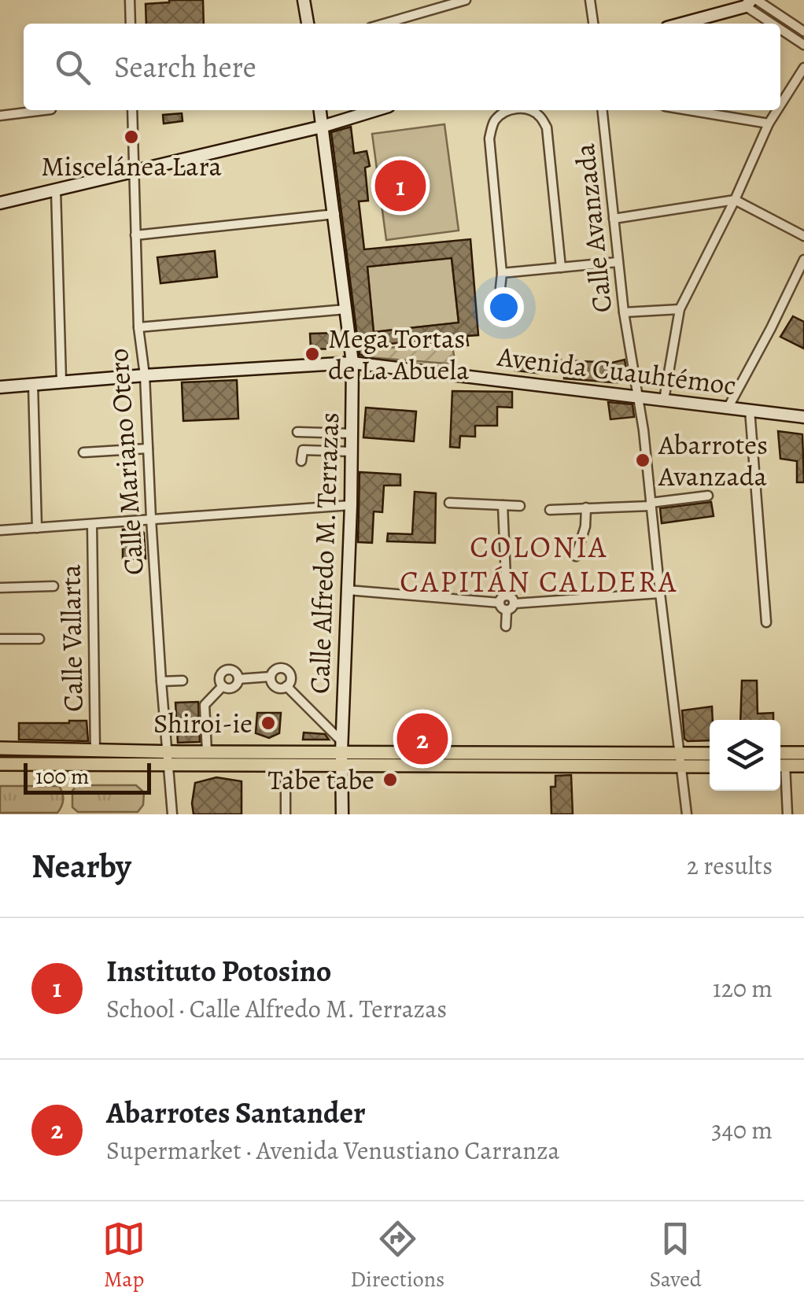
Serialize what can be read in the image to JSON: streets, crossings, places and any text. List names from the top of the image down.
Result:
{
  "streets": {
    "street": [
      "Calle Avanzada",
      "Avenida Cuauhtémoc",
      "Calle Mariano Otero",
      "Calle Alfredo M. Terrazas",
      "Calle Vallarta"
    ]
  },
  "crossings": [
    ["Calle Avanzada", "Avenida Cuauhtémoc"],
    ["Avenida Cuauhtémoc", "Calle Mariano Otero"],
    ["Avenida Cuauhtémoc", "Calle Alfredo M. Terrazas"]
  ],
  "districts": ["COLONIA CAPITÁN CALDERA"],
  "places": [
    "Miscelánea Lara",
    "Mega Tortas de La Abuela",
    "Abarrotes Avanzada",
    "Shiroi-ie",
    "Tabe tabe"
  ],
  "scale_bar": "100 m",
  "page": {
    "search": "Search here",
    "pins": ["1", "2"],
    "scale": "100 m",
    "heading": ["Nearby", "2 results"],
    "list": [
      {
        "mark": "1",
        "name": "Instituto Potosino",
        "note": "School · Calle Alfredo M. Terrazas",
        "value": "120 m"
      },
      {
        "mark": "2",
        "name": "Abarrotes Santander",
        "note": "Supermarket · Avenida Venustiano Carranza",
        "value": "340 m"
      }
    ],
    "nav": ["Map", "Directions", "Saved"]
  }
}
